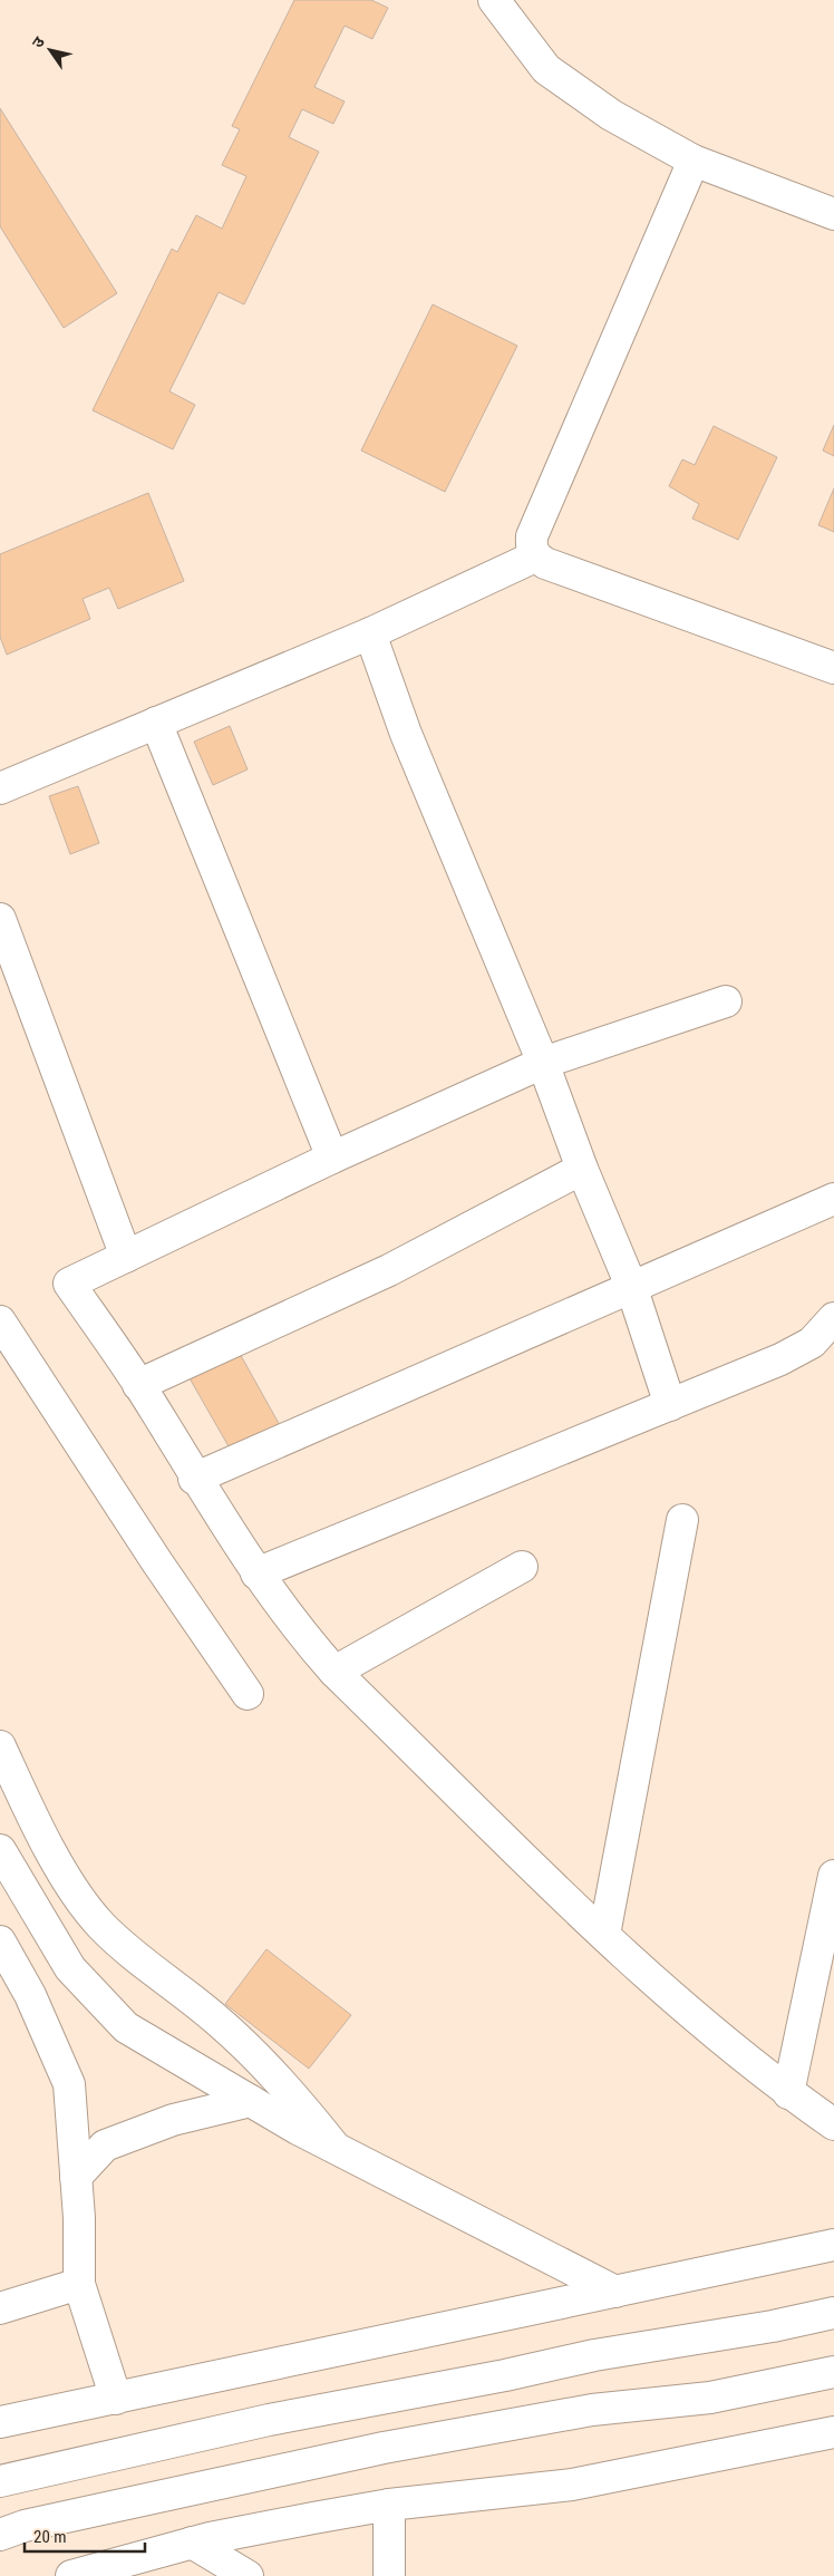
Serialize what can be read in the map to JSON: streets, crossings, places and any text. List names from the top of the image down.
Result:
{
  "scale_bar": "20 m",
  "north": "top left"
}
